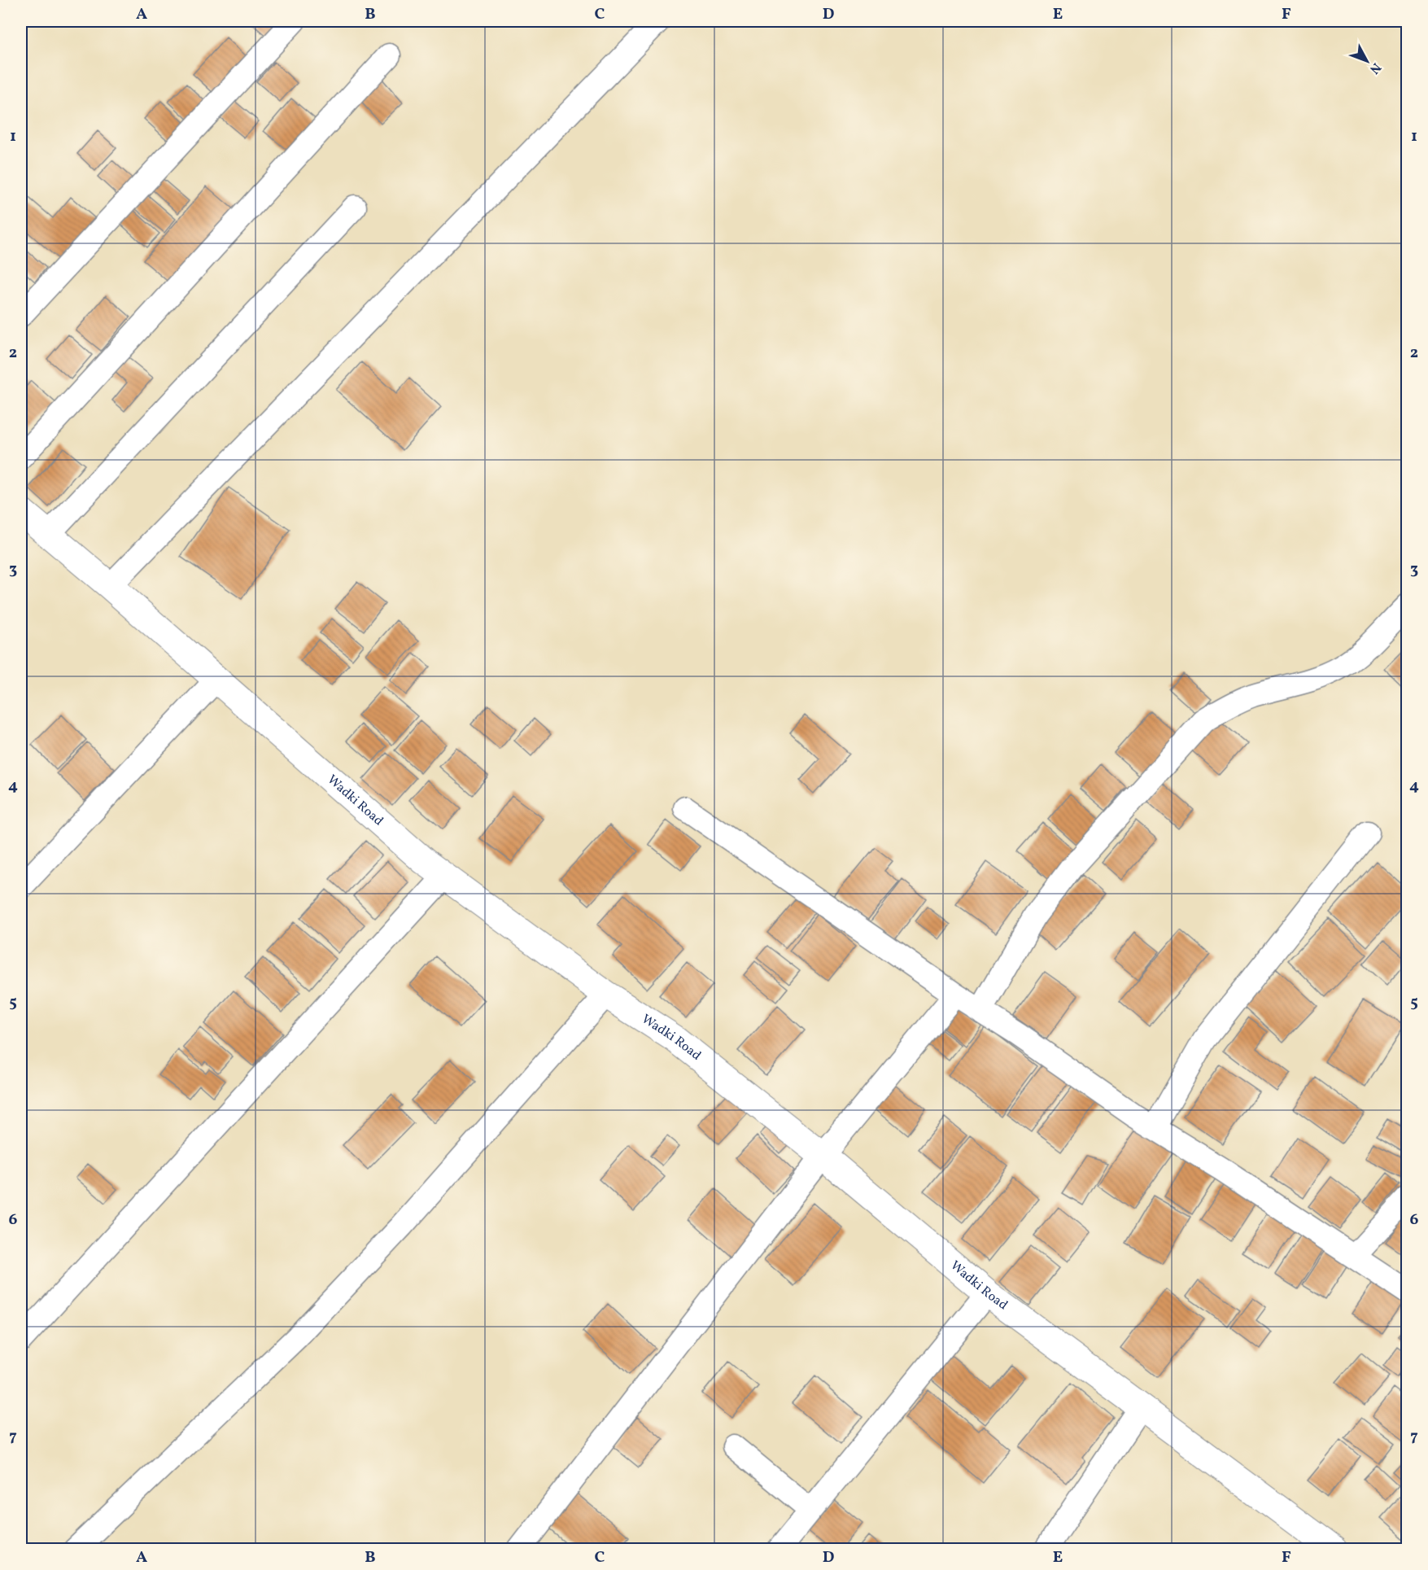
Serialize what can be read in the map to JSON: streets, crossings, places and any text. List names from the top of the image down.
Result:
{
  "streets": {
    "street": ["Wadki Road"]
  },
  "north": "bottom right",
  "grid": {
    "columns": [
      "A",
      "B",
      "C",
      "D",
      "E",
      "F"
    ],
    "rows": [
      "1",
      "2",
      "3",
      "4",
      "5",
      "6",
      "7"
    ]
  }
}
